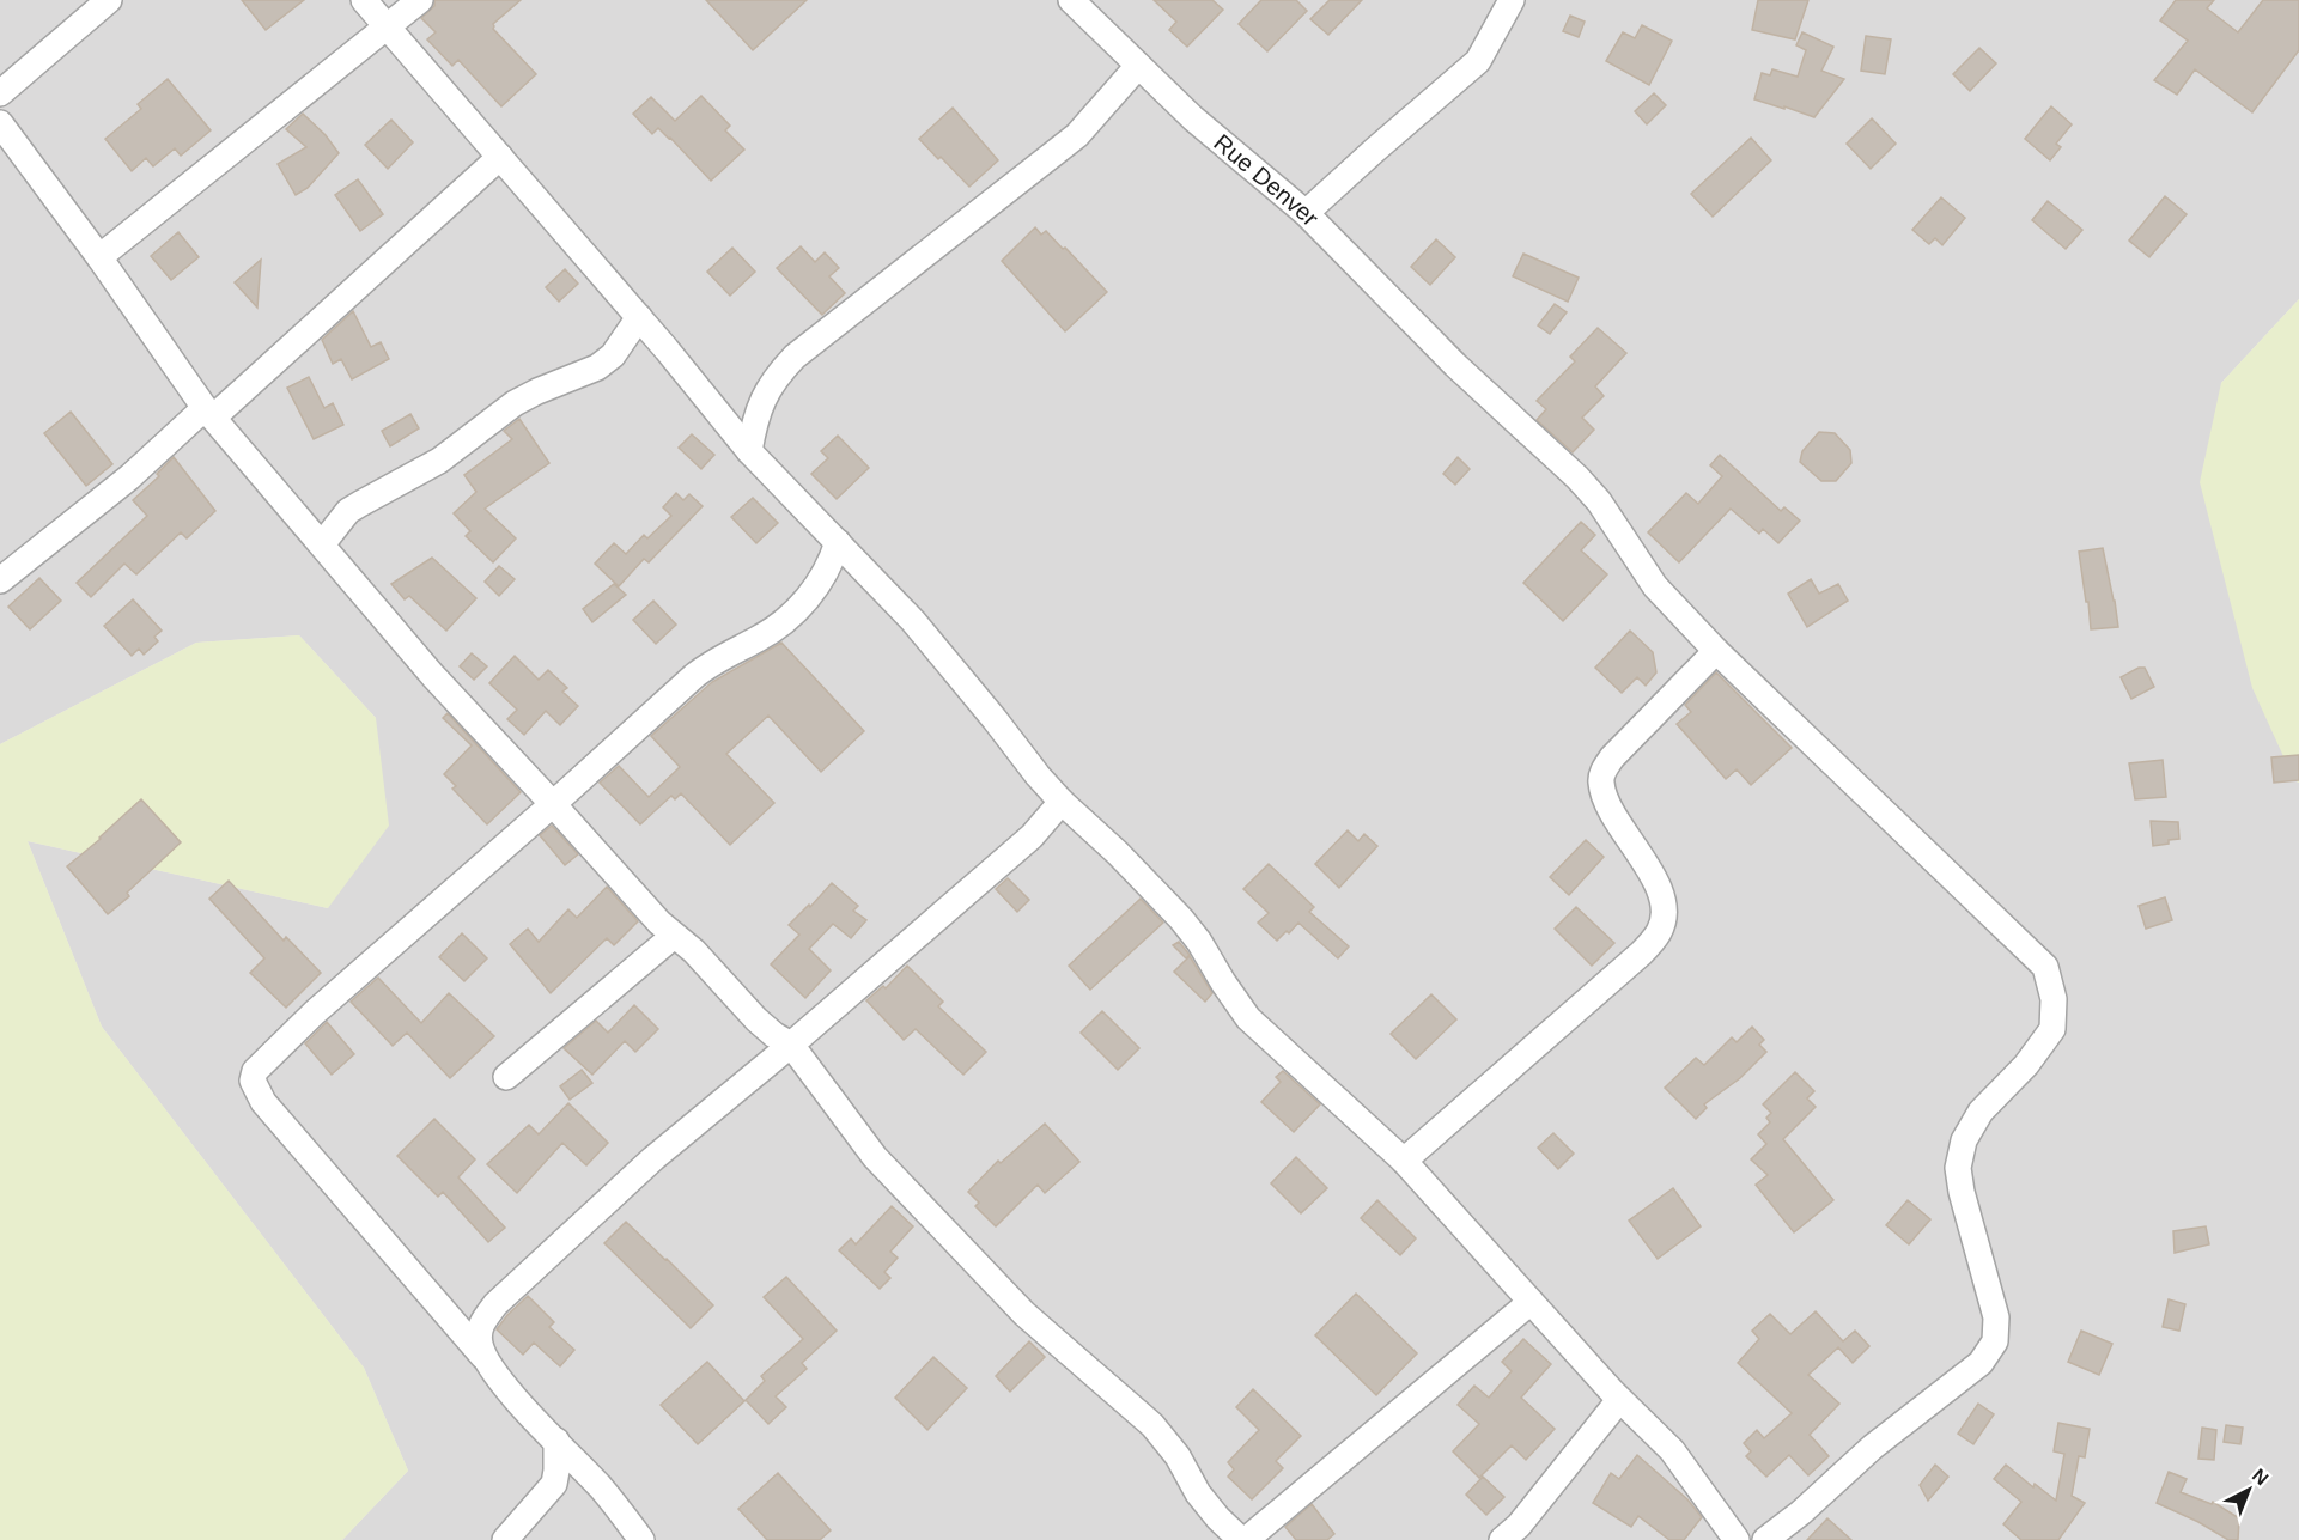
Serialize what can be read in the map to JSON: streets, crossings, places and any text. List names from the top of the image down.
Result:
{
  "streets": {
    "street": ["Rue Denver"]
  },
  "north": "top right"
}
